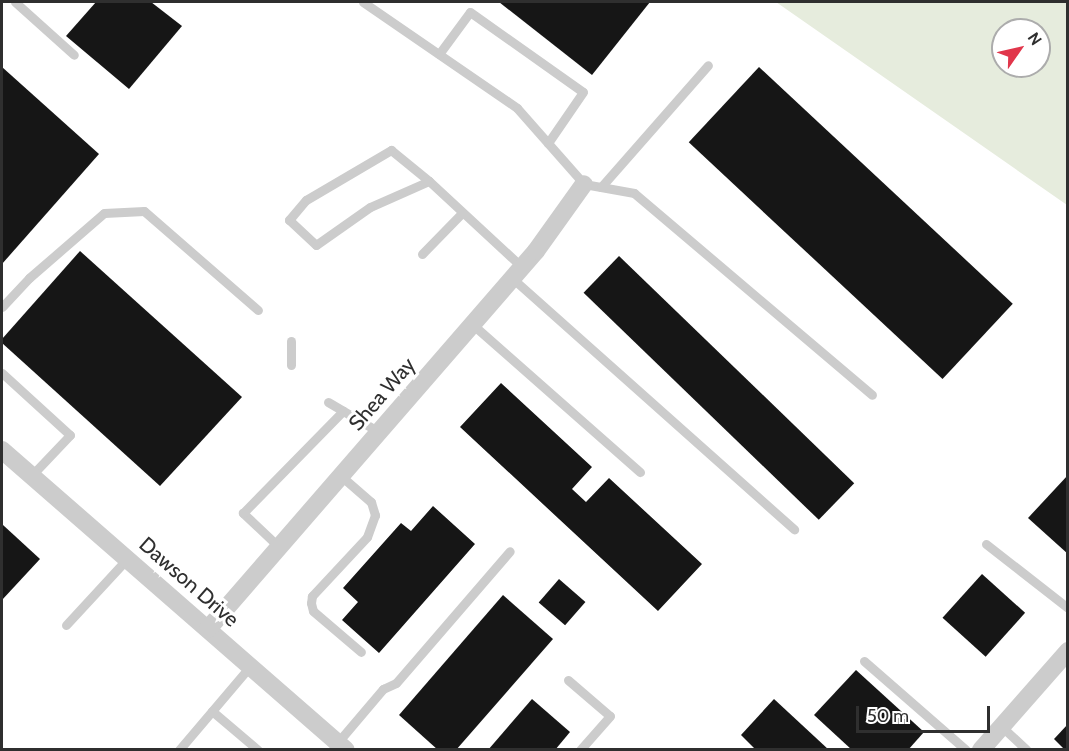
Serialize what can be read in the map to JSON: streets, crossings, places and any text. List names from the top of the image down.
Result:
{
  "streets": {
    "street": ["Shea Way", "Dawson Drive"]
  },
  "crossings": [
    ["Shea Way", "Dawson Drive"]
  ],
  "scale_bar": "50 m",
  "north": "top right"
}
